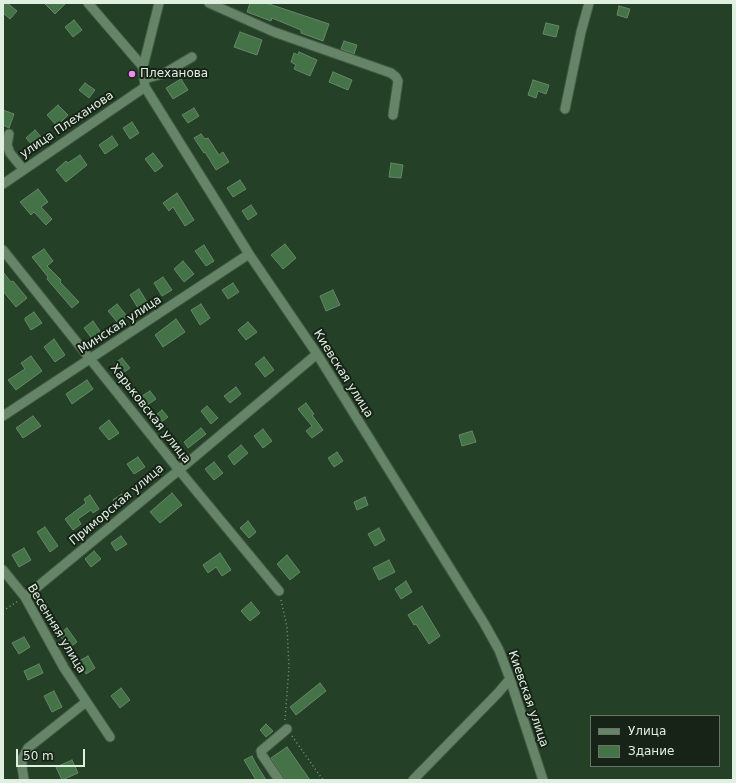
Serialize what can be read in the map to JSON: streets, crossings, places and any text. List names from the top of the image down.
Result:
{
  "streets": {
    "street": [
      "улица Плеханова",
      "Минская улица",
      "Киевская улица",
      "Харьковская улица",
      "Приморская улица",
      "Весенняя улица"
    ]
  },
  "crossings": [
    ["улица Плеханова", "Киевская улица"],
    ["Минская улица", "Киевская улица"],
    ["Минская улица", "Харьковская улица"],
    ["Киевская улица", "Приморская улица"],
    ["Харьковская улица", "Приморская улица"],
    ["Приморская улица", "Весенняя улица"]
  ],
  "places": ["Плеханова"],
  "legend": ["Улица", "Здание"],
  "scale_bar": "50 m"
}
